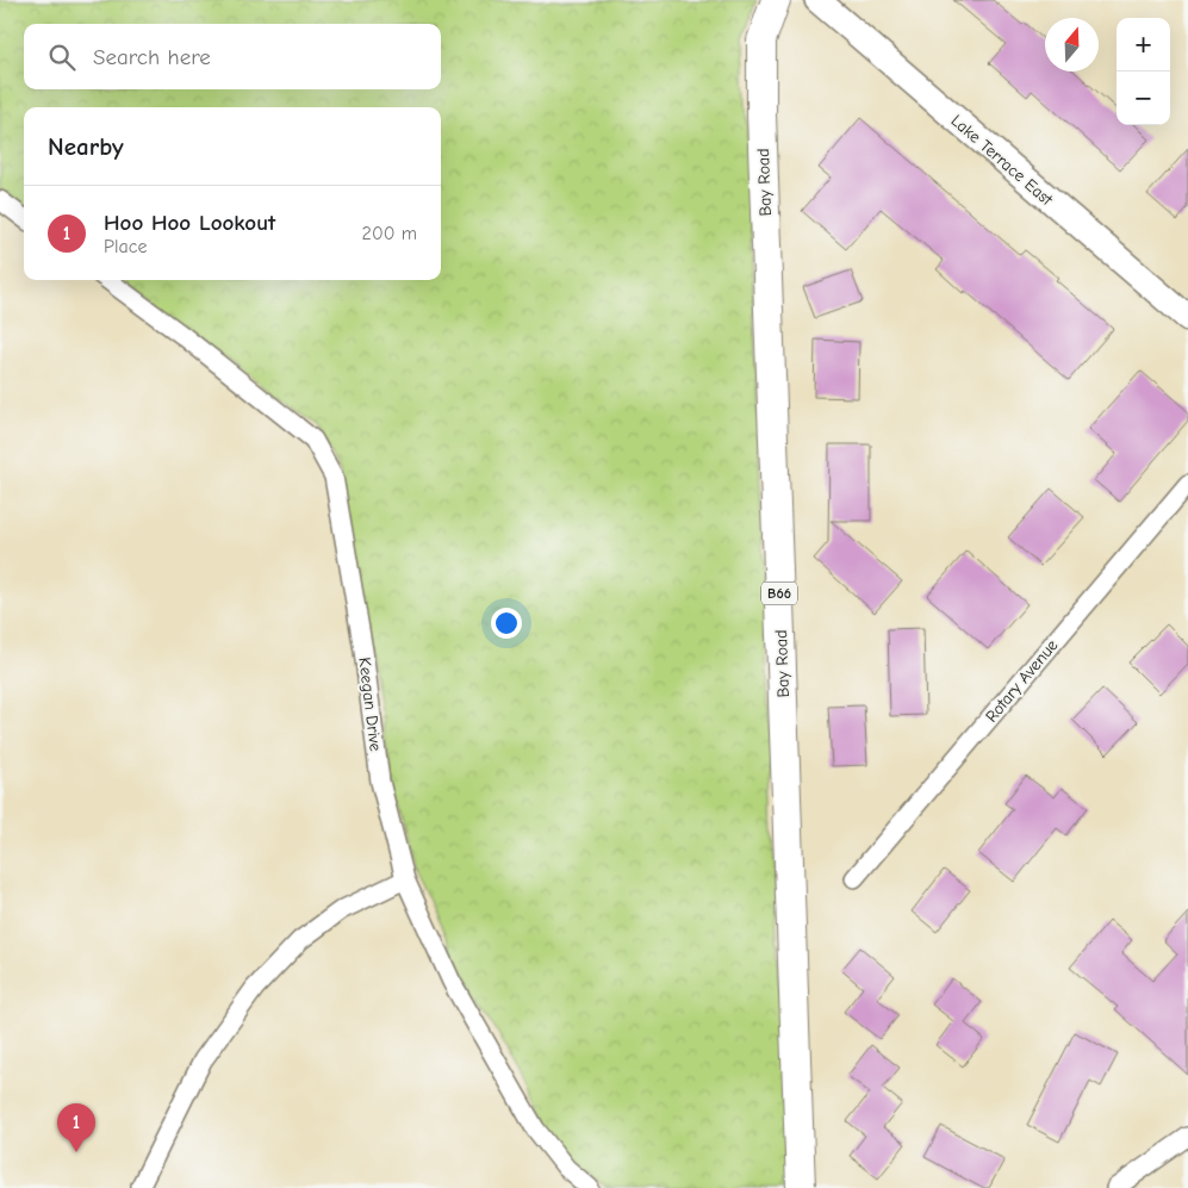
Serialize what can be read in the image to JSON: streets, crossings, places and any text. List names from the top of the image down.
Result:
{
  "streets": {
    "main road": ["Bay Road", "B66"],
    "street": ["Lake Terrace East", "Rotary Avenue", "Keegan Drive"]
  },
  "north": "top",
  "page": {
    "map_buttons": ["+", "−"],
    "search": "Search here",
    "heading": "Nearby",
    "list": [
      {
        "mark": "1",
        "name": "Hoo Hoo Lookout",
        "note": "Place",
        "value": "200 m"
      }
    ],
    "pins": "1"
  }
}
